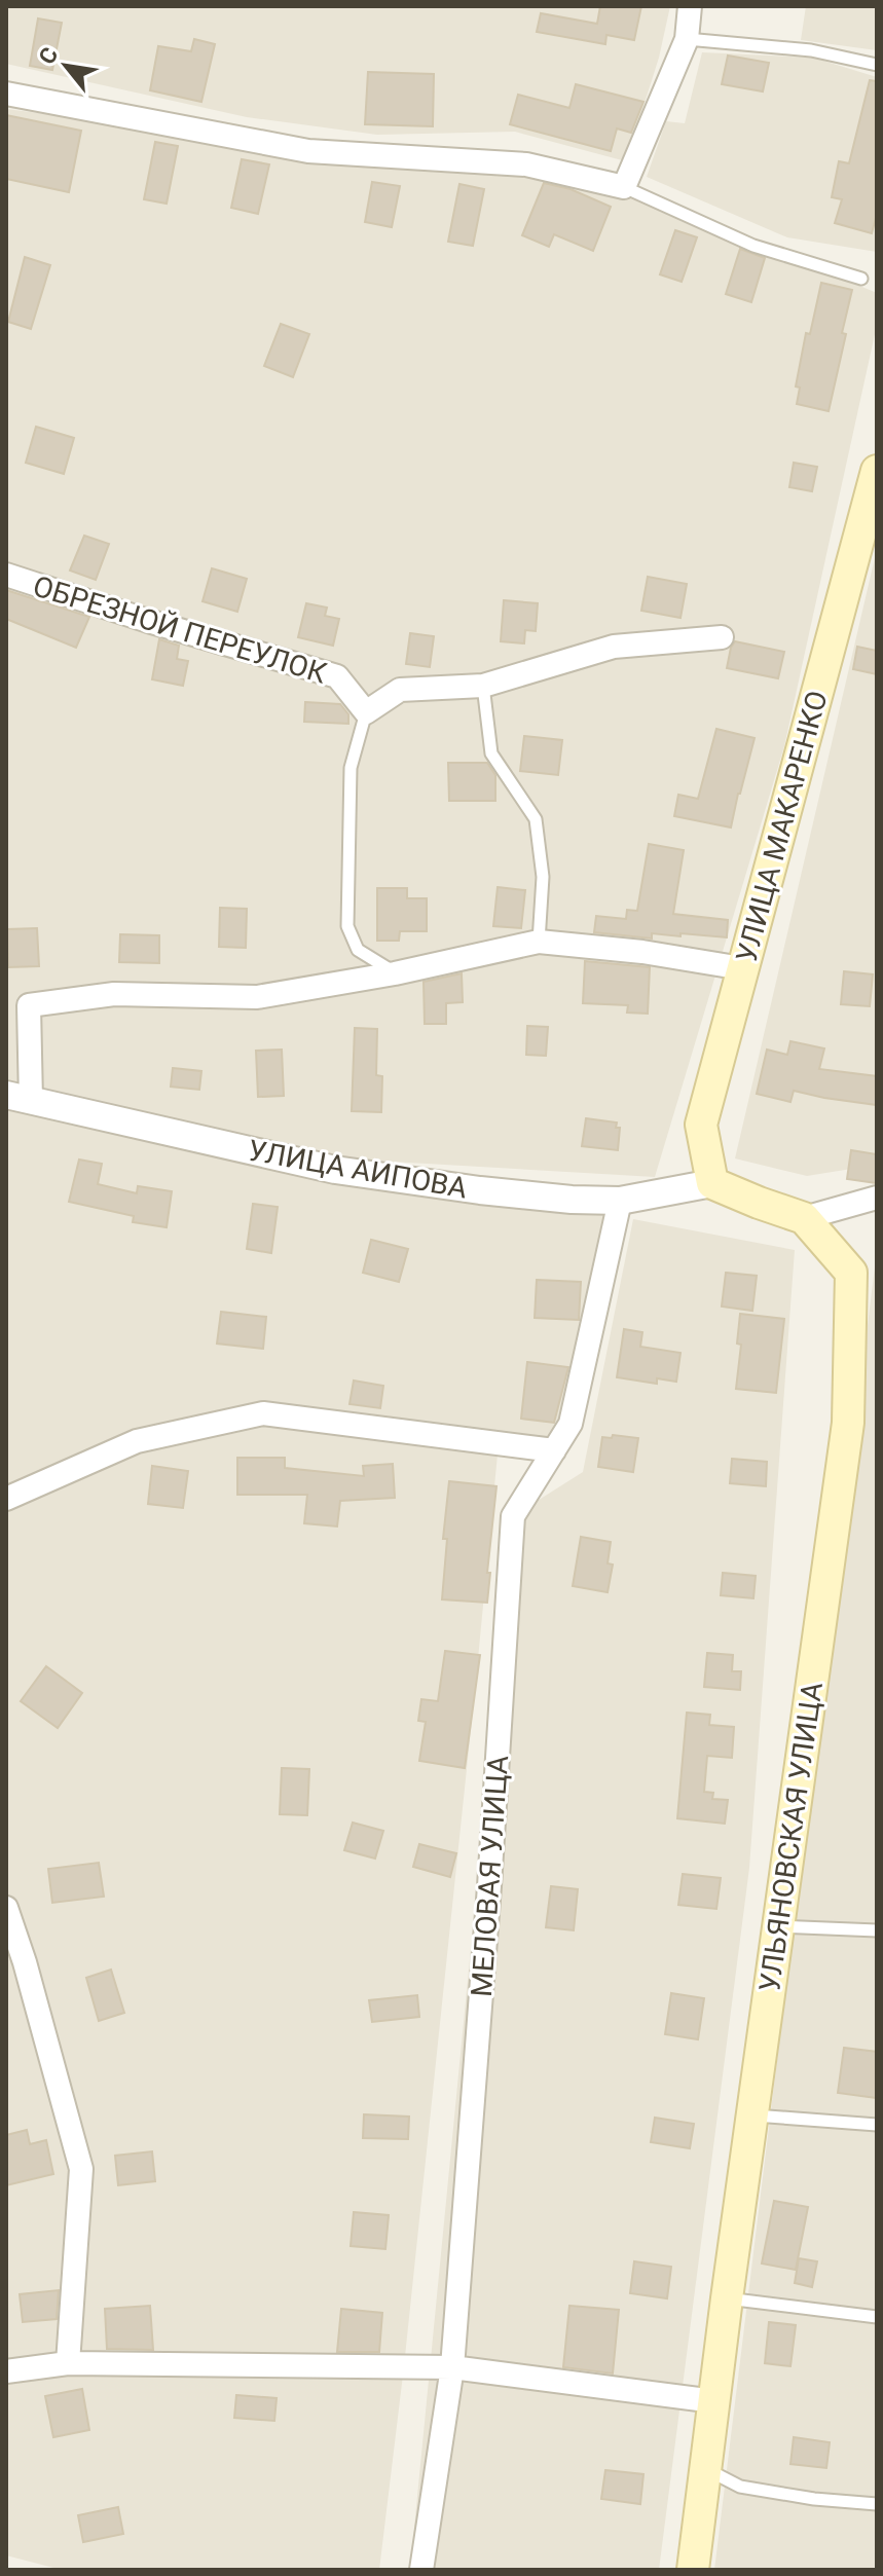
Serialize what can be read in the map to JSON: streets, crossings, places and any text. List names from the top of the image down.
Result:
{
  "streets": {
    "main road": ["УЛИЦА МАКАРЕНКО", "УЛЬЯНОВСКАЯ УЛИЦА"],
    "street": ["ОБРЕЗНОЙ ПЕРЕУЛОК", "УЛИЦА АИПОВА", "МЕЛОВАЯ УЛИЦА"]
  },
  "crossings": [
    ["УЛИЦА МАКАРЕНКО", "УЛИЦА АИПОВА"],
    ["УЛИЦА АИПОВА", "МЕЛОВАЯ УЛИЦА"]
  ],
  "north": "top left"
}
